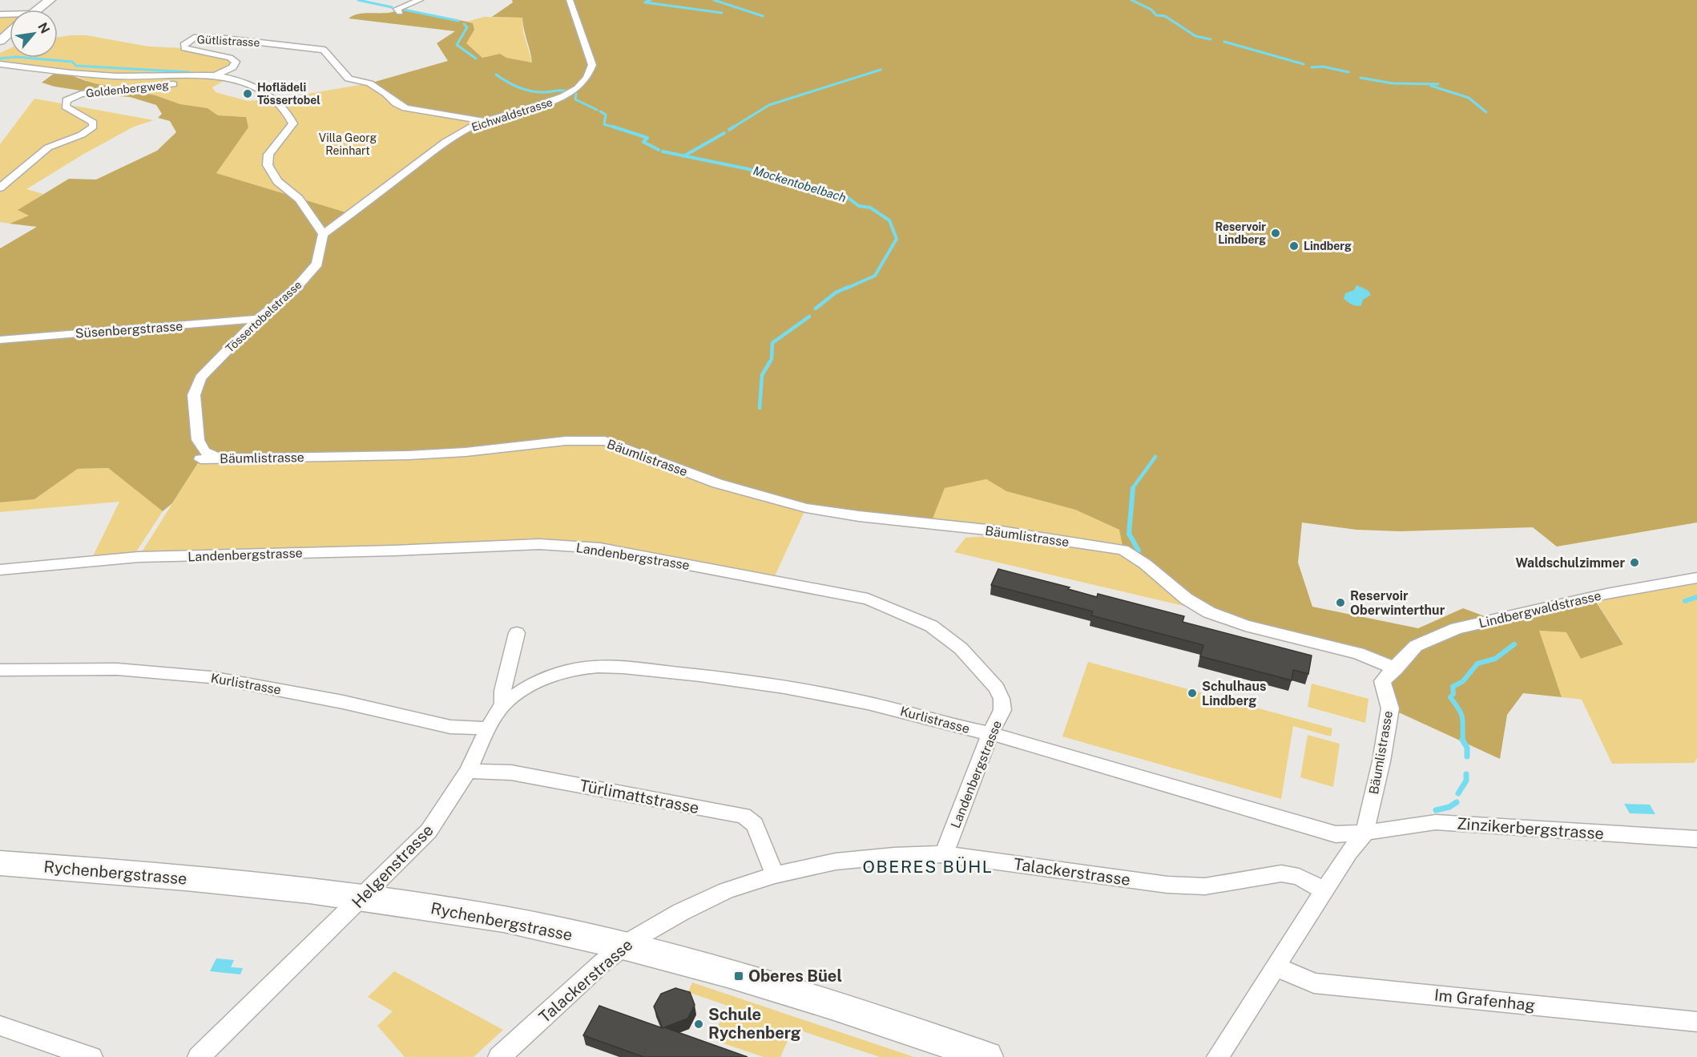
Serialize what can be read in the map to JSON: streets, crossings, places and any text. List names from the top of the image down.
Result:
{
  "streets": {
    "street": [
      "Gütlistrasse",
      "Goldenbergweg",
      "Eichwaldstrasse",
      "Tössertobelstrasse",
      "Süsenbergstrasse",
      "Bäumlistrasse",
      "Landenbergstrasse",
      "Lindbergwaldstrasse",
      "Kurlistrasse",
      "Türlimattstrasse",
      "Zinzikerbergstrasse",
      "Helgenstrasse",
      "Talackerstrasse",
      "Rychenbergstrasse",
      "Im Grafenhag"
    ]
  },
  "crossings": [
    ["Gütlistrasse", "Eichwaldstrasse"],
    ["Eichwaldstrasse", "Tössertobelstrasse"],
    ["Tössertobelstrasse", "Süsenbergstrasse"],
    ["Tössertobelstrasse", "Bäumlistrasse"],
    ["Bäumlistrasse", "Lindbergwaldstrasse"],
    ["Bäumlistrasse", "Kurlistrasse"],
    ["Bäumlistrasse", "Zinzikerbergstrasse"],
    ["Bäumlistrasse", "Talackerstrasse"],
    ["Bäumlistrasse", "Im Grafenhag"],
    ["Landenbergstrasse", "Kurlistrasse"],
    ["Landenbergstrasse", "Talackerstrasse"],
    ["Kurlistrasse", "Zinzikerbergstrasse"],
    ["Kurlistrasse", "Helgenstrasse"],
    ["Türlimattstrasse", "Helgenstrasse"],
    ["Türlimattstrasse", "Talackerstrasse"],
    ["Helgenstrasse", "Rychenbergstrasse"],
    ["Talackerstrasse", "Rychenbergstrasse"]
  ],
  "districts": ["OBERES BÜHL"],
  "water": ["Mockentobelbach"],
  "parks": ["Villa Georg Reinhart"],
  "places": {
    "other": [
      "Hoflädeli Tössertobel",
      "Reservoir Lindberg",
      "Lindberg",
      "Waldschulzimmer",
      "Reservoir Oberwinterthur",
      "Schulhaus Lindberg",
      "Schule Rychenberg"
    ],
    "transit": ["Oberes Büel"]
  },
  "north": "top right"
}
